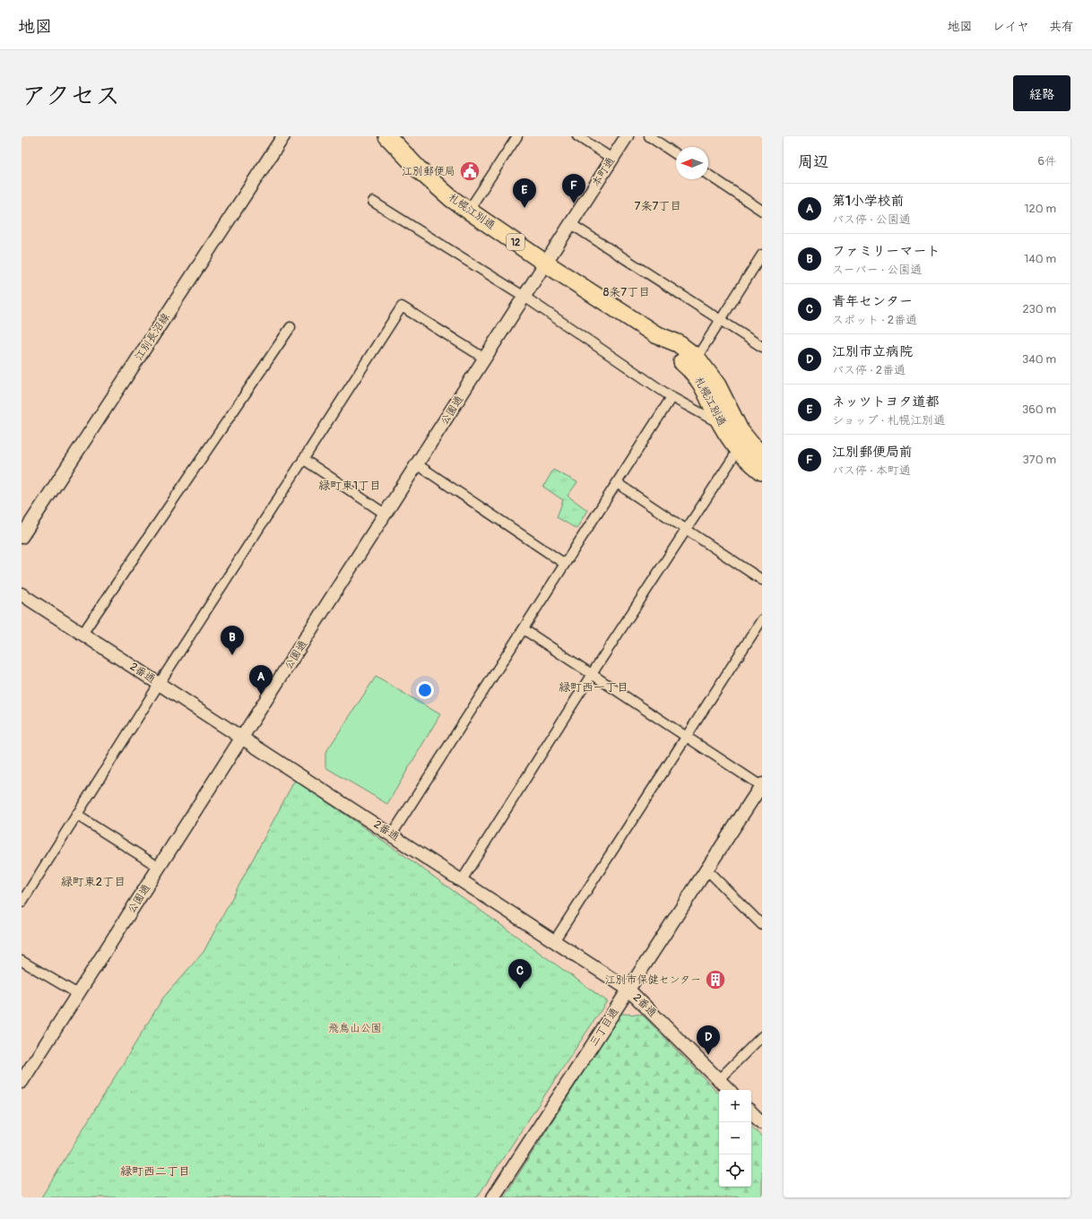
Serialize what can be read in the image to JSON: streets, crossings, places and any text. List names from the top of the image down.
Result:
{
  "streets": {
    "highway": ["札幌江別通", "12"],
    "street": [
      "本町通",
      "江別長沼線",
      "公園通",
      "2番通",
      "三丁目通"
    ]
  },
  "crossings": [
    ["本町通", "札幌江別通"],
    ["本町通", "公園通"],
    ["札幌江別通", "公園通"],
    ["公園通", "2番通"],
    ["2番通", "三丁目通"]
  ],
  "districts": [
    "7条7丁目",
    "8条7丁目",
    "緑町東1丁目",
    "緑町西一丁目",
    "緑町東2丁目",
    "緑町西二丁目"
  ],
  "parks": ["飛鳥山公園"],
  "places": {
    "public building": ["江別郵便局"],
    "building": ["江別市保健センター"]
  },
  "north": "left",
  "page": {
    "header": "地図",
    "nav": ["地図", "レイヤ", "共有"],
    "title": "アクセス",
    "buttons": "経路",
    "heading": ["周辺", "6件"],
    "pins": [
      "F",
      "E",
      "B",
      "A",
      "C",
      "D"
    ],
    "list": [
      {
        "mark": "A",
        "name": "第1小学校前",
        "note": "バス停 · 公園通",
        "value": "120 m"
      },
      {
        "mark": "B",
        "name": "ファミリーマート",
        "note": "スーパー · 公園通",
        "value": "140 m"
      },
      {
        "mark": "C",
        "name": "青年センター",
        "note": "スポット · 2番通",
        "value": "230 m"
      },
      {
        "mark": "D",
        "name": "江別市立病院",
        "note": "バス停 · 2番通",
        "value": "340 m"
      },
      {
        "mark": "E",
        "name": "ネッツトヨタ道都",
        "note": "ショップ · 札幌江別通",
        "value": "360 m"
      },
      {
        "mark": "F",
        "name": "江別郵便局前",
        "note": "バス停 · 本町通",
        "value": "370 m"
      }
    ],
    "map_buttons": ["+", "−"]
  }
}
